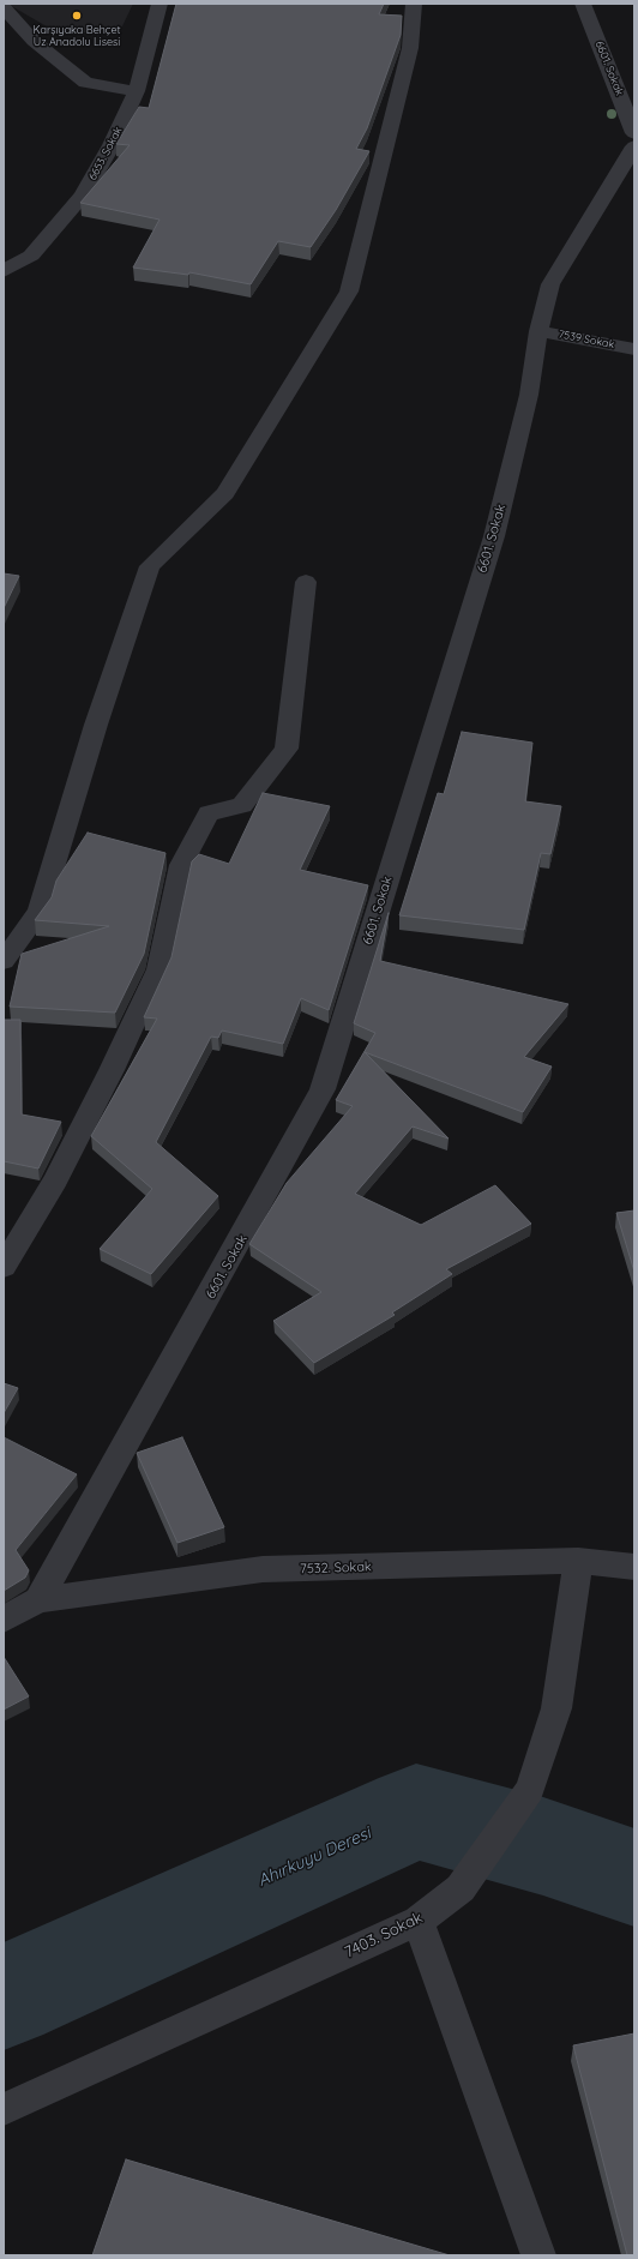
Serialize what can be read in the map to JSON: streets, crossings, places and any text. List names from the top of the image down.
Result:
{
  "streets": {
    "street": [
      "6601. Sokak",
      "6653. Sokak",
      "7539 Sokak",
      "7532. Sokak",
      "7403. Sokak"
    ]
  },
  "crossings": [
    ["6601. Sokak", "7539 Sokak"],
    ["6601. Sokak", "7532. Sokak"],
    ["7532. Sokak", "7403. Sokak"]
  ],
  "water": ["Ahırkuyu Deresi"],
  "places": ["Karşıyaka Behçet Uz Anadolu Lisesi"]
}
